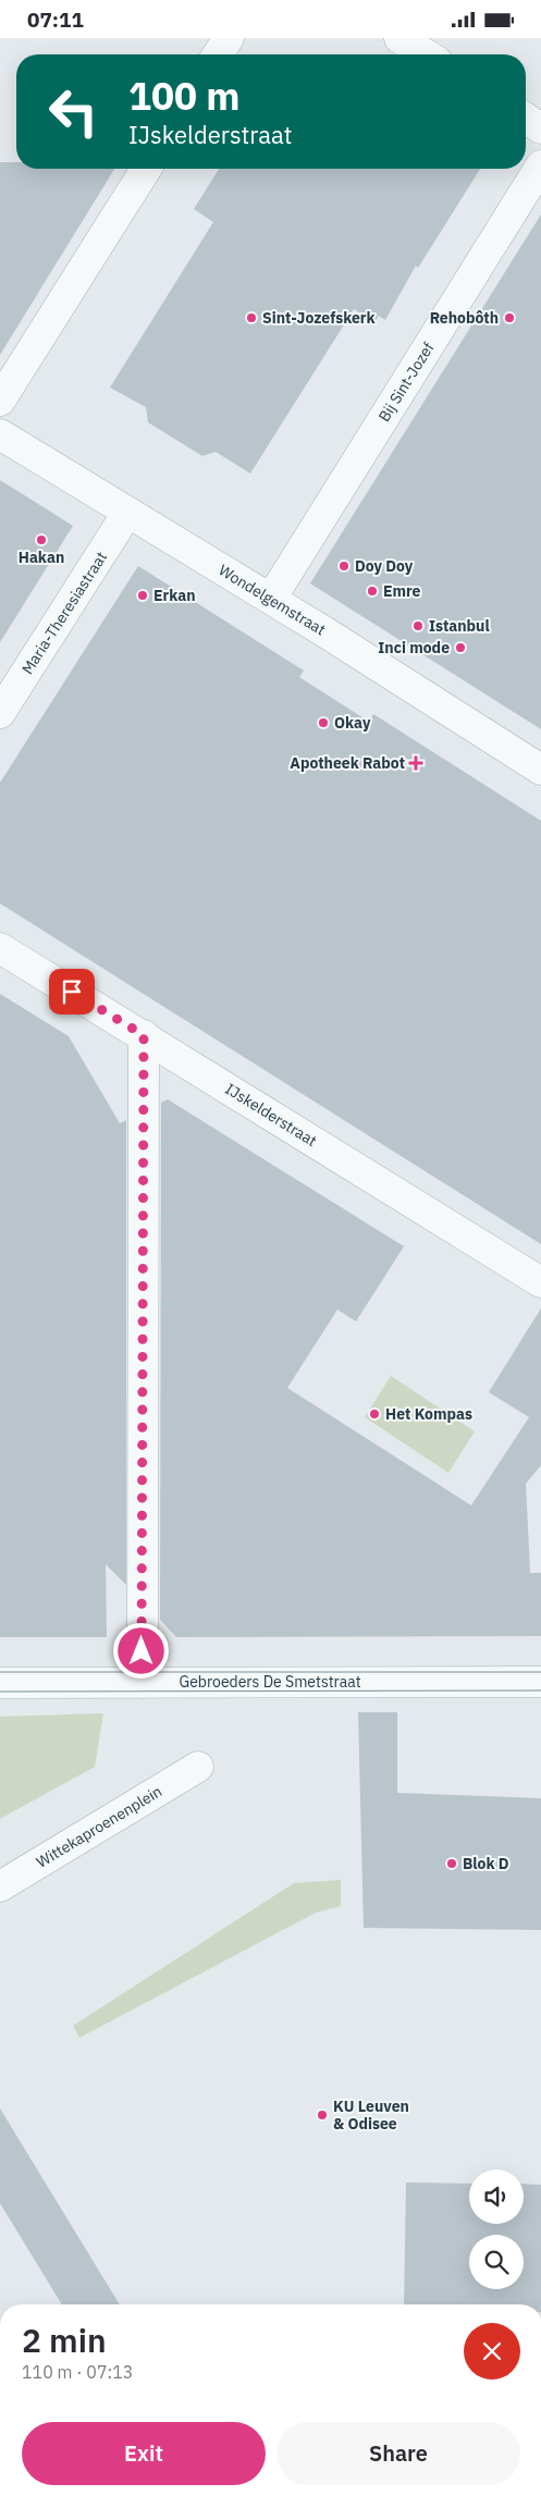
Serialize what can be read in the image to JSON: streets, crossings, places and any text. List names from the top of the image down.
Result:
{
  "streets": {
    "street": [
      "Bij Sint-Jozef",
      "Wondelgemstraat",
      "Maria-Theresiastraat",
      "IJskelderstraat",
      "Gebroeders De Smetstraat",
      "Wittekaproenenplein"
    ]
  },
  "crossings": [
    ["Bij Sint-Jozef", "Wondelgemstraat"],
    ["Wondelgemstraat", "Maria-Theresiastraat"]
  ],
  "places": {
    "other": [
      "Sint-Jozefskerk",
      "Rehobôth",
      "Hakan",
      "Doy Doy",
      "Emre",
      "Erkan",
      "Istanbul",
      "Inci mode",
      "Okay",
      "Het Kompas",
      "Blok D",
      "KU Leuven & Odisee"
    ],
    "health": ["Apotheek Rabot"]
  },
  "page": {
    "status": "07:11",
    "turn": ["100 m", "IJskelderstraat"],
    "heading": ["2 min", "110 m · 07:13"],
    "buttons": ["Exit", "Share"]
  }
}
